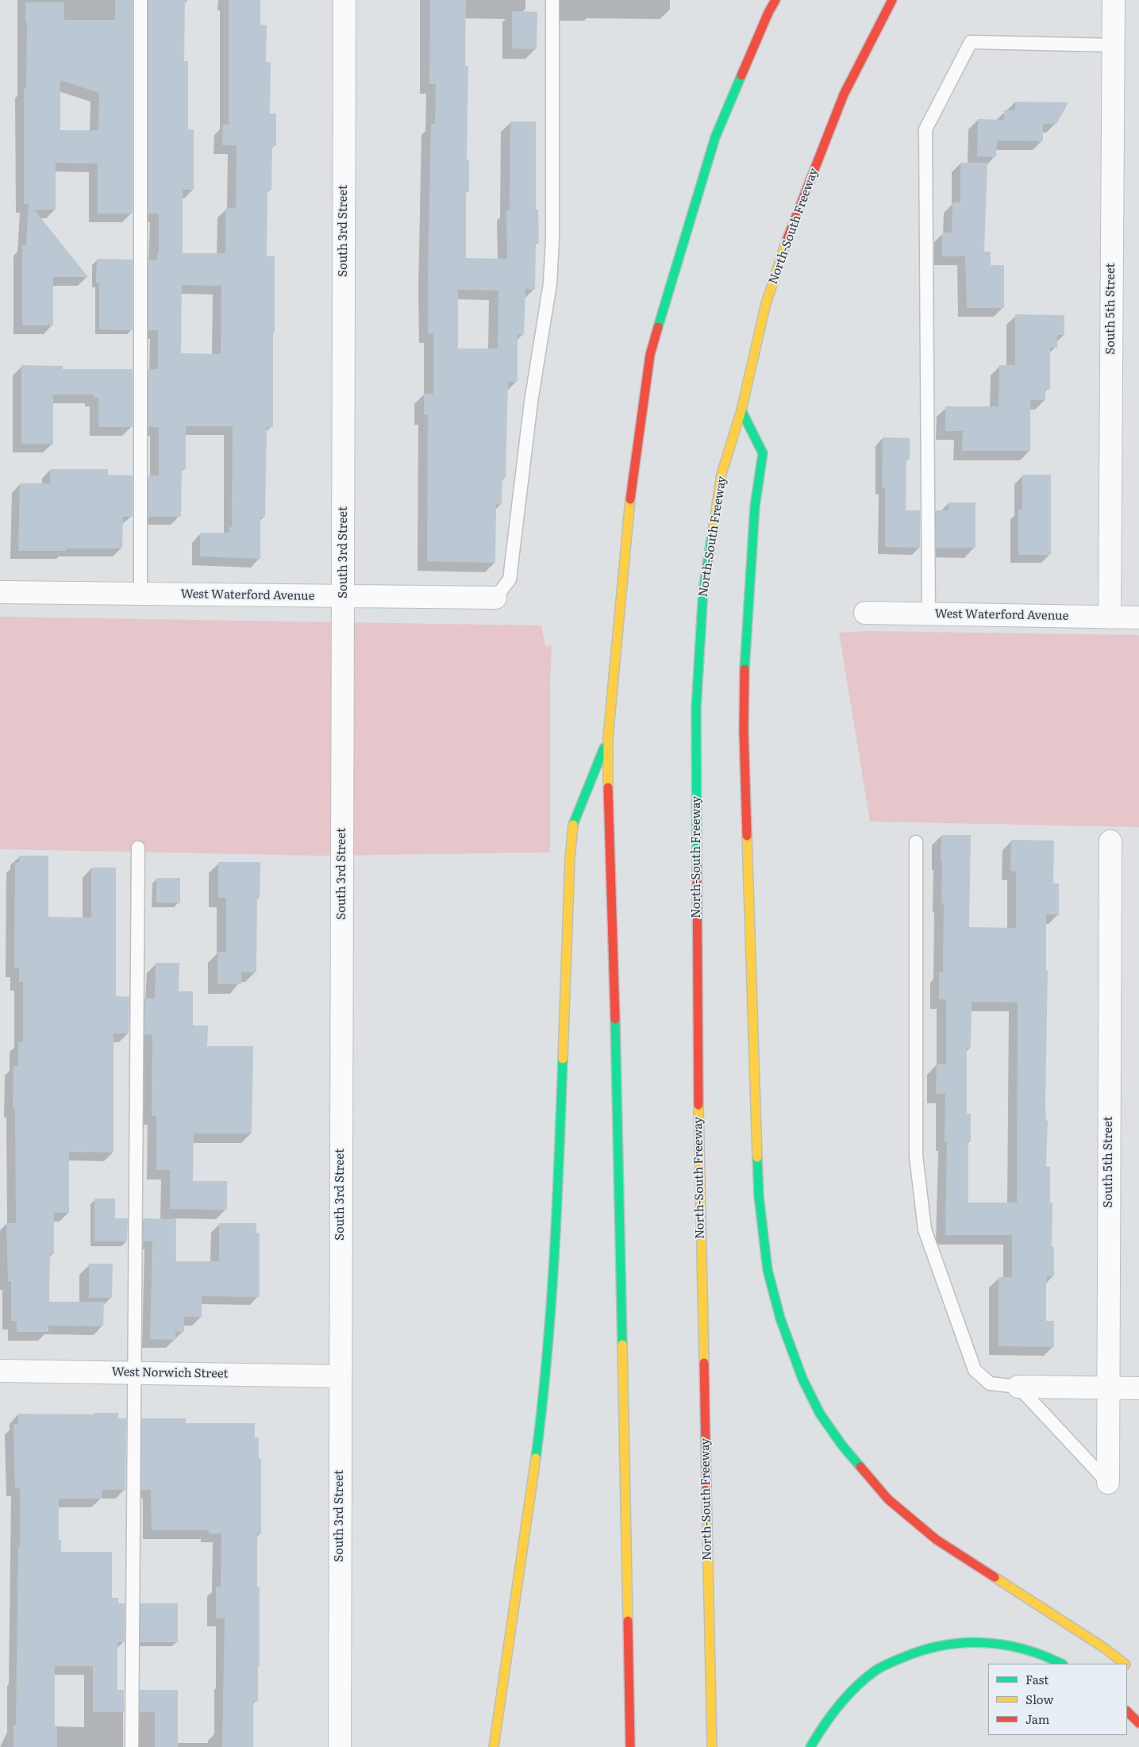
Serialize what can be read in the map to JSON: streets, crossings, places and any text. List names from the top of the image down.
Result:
{
  "streets": {
    "highway": ["North-South Freeway"],
    "street": [
      "South 3rd Street",
      "South 5th Street",
      "West Waterford Avenue",
      "West Norwich Street"
    ]
  },
  "crossings": [
    ["South 3rd Street", "West Waterford Avenue"],
    ["South 3rd Street", "West Norwich Street"],
    ["South 5th Street", "West Waterford Avenue"]
  ],
  "legend": ["Fast", "Slow", "Jam"]
}
